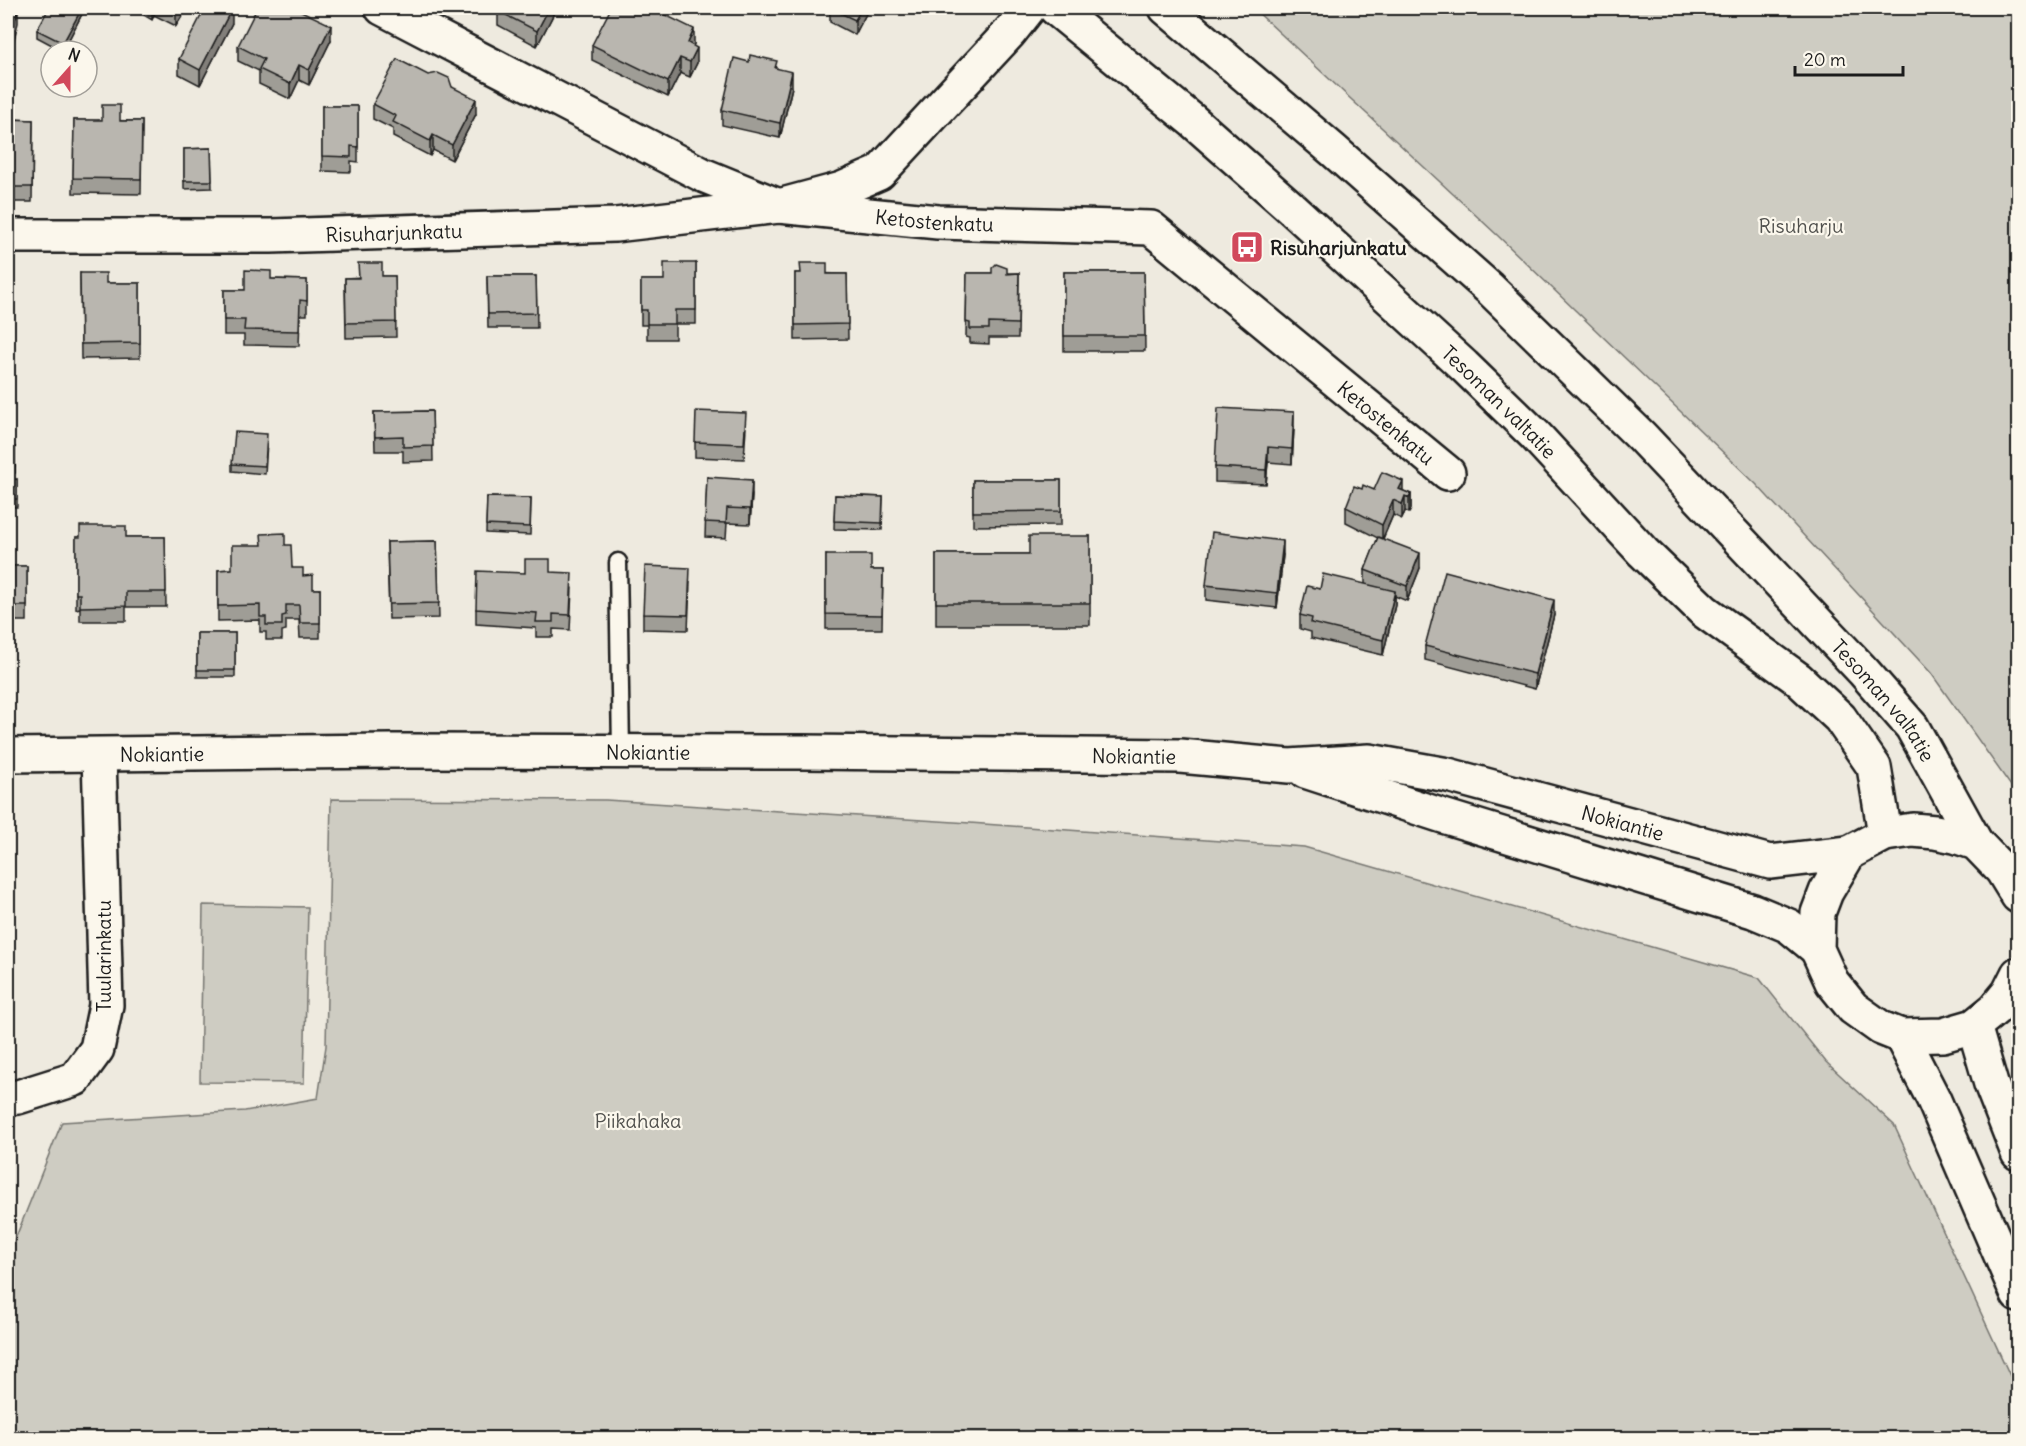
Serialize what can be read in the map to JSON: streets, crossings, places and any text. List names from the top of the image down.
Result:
{
  "streets": {
    "main road": [
      "Ketostenkatu",
      "Risuharjunkatu",
      "Tesoman valtatie",
      "Nokiantie",
      "Tuularinkatu"
    ]
  },
  "crossings": [
    ["Ketostenkatu", "Risuharjunkatu"],
    ["Nokiantie", "Tuularinkatu"]
  ],
  "parks": ["Risuharju", "Piikahaka"],
  "places": {
    "bus stop": ["Risuharjunkatu"]
  },
  "scale_bar": "20 m",
  "north": "top"
}
